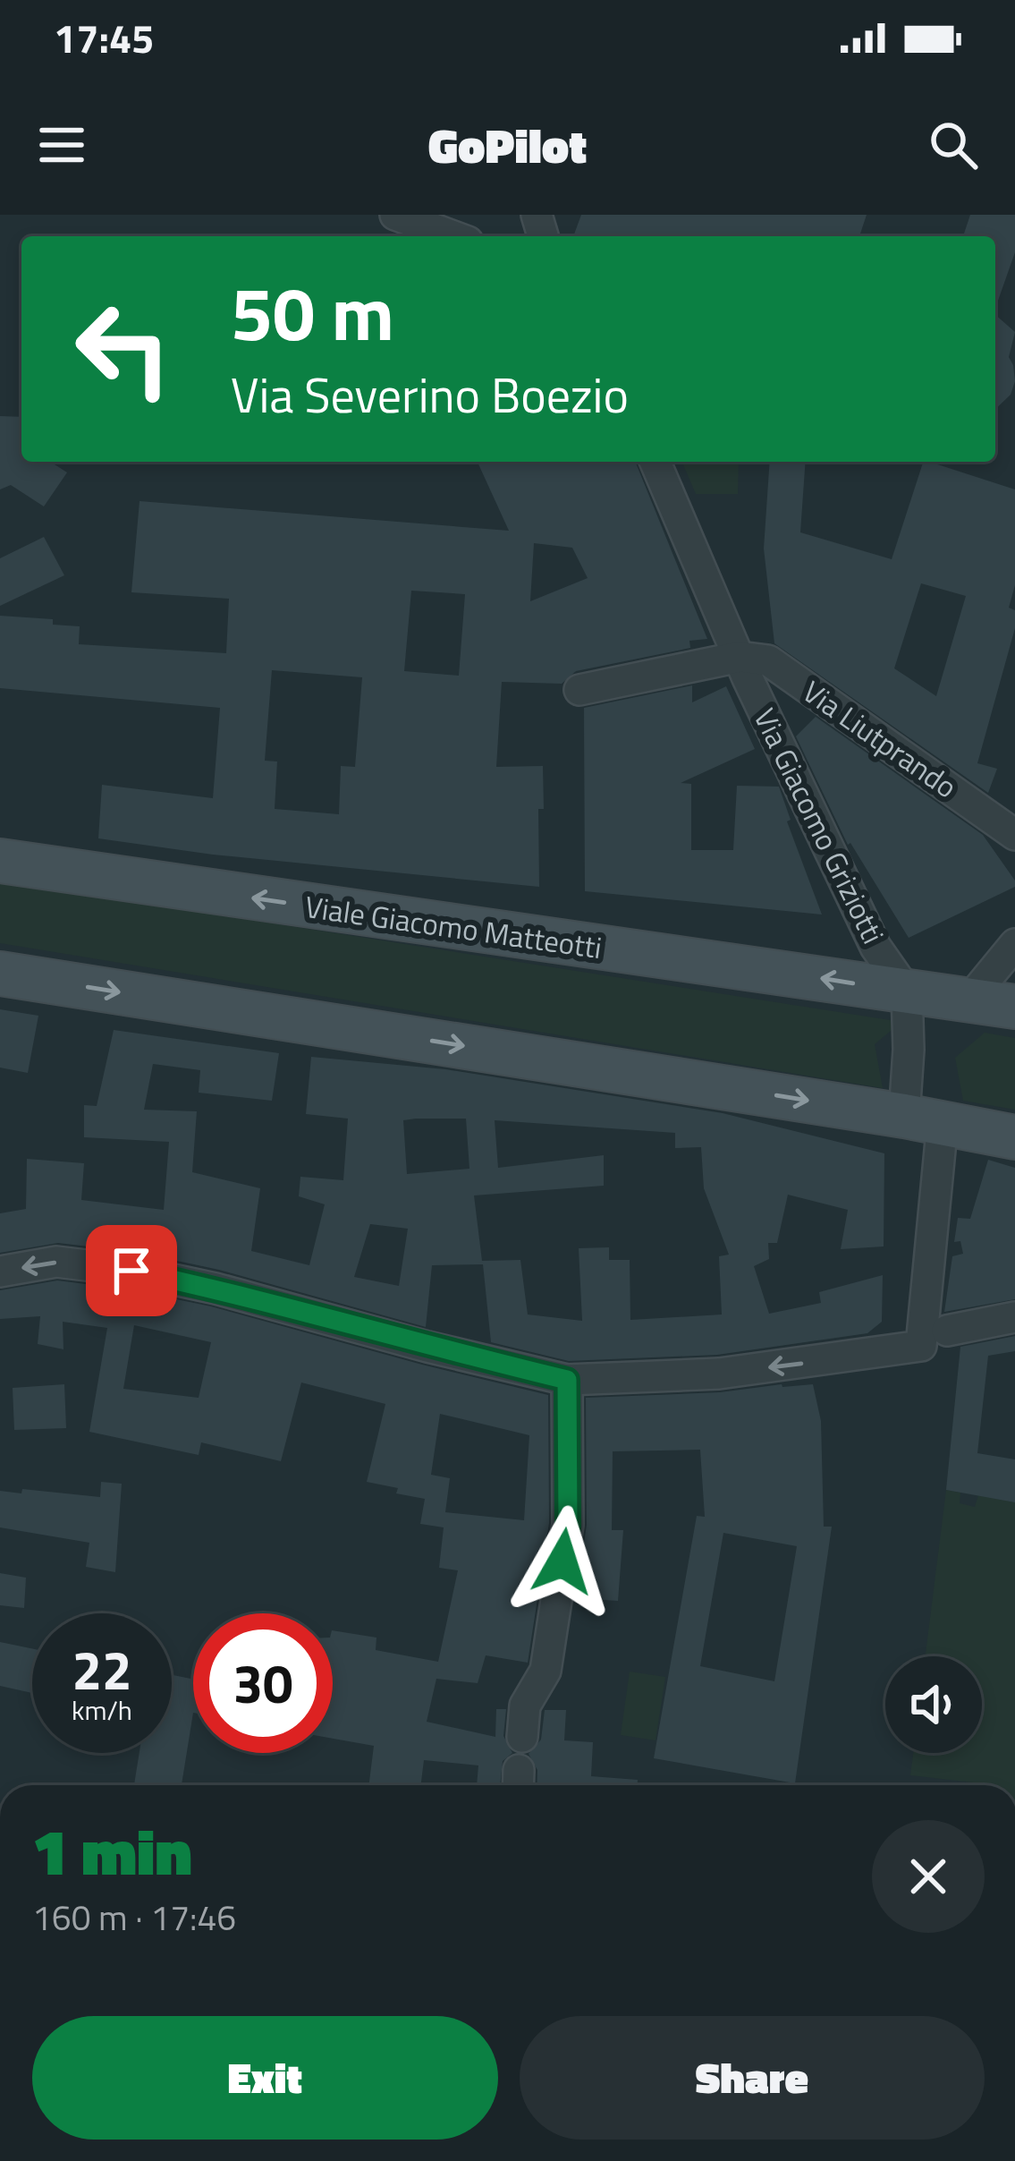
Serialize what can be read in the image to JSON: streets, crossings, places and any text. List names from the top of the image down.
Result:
{
  "streets": {
    "street": ["Via Liutprando", "Via Giacomo Griziotti", "Viale Giacomo Matteotti"]
  },
  "crossings": [
    ["Via Liutprando", "Via Giacomo Griziotti"],
    ["Via Giacomo Griziotti", "Viale Giacomo Matteotti"]
  ],
  "page": {
    "status": "17:45",
    "header": "GoPilot",
    "turn": ["50 m", "Via Severino Boezio"],
    "speed": "22 km/h",
    "limit": "30",
    "heading": ["1 min", "160 m · 17:46"],
    "buttons": ["Exit", "Share"]
  }
}
